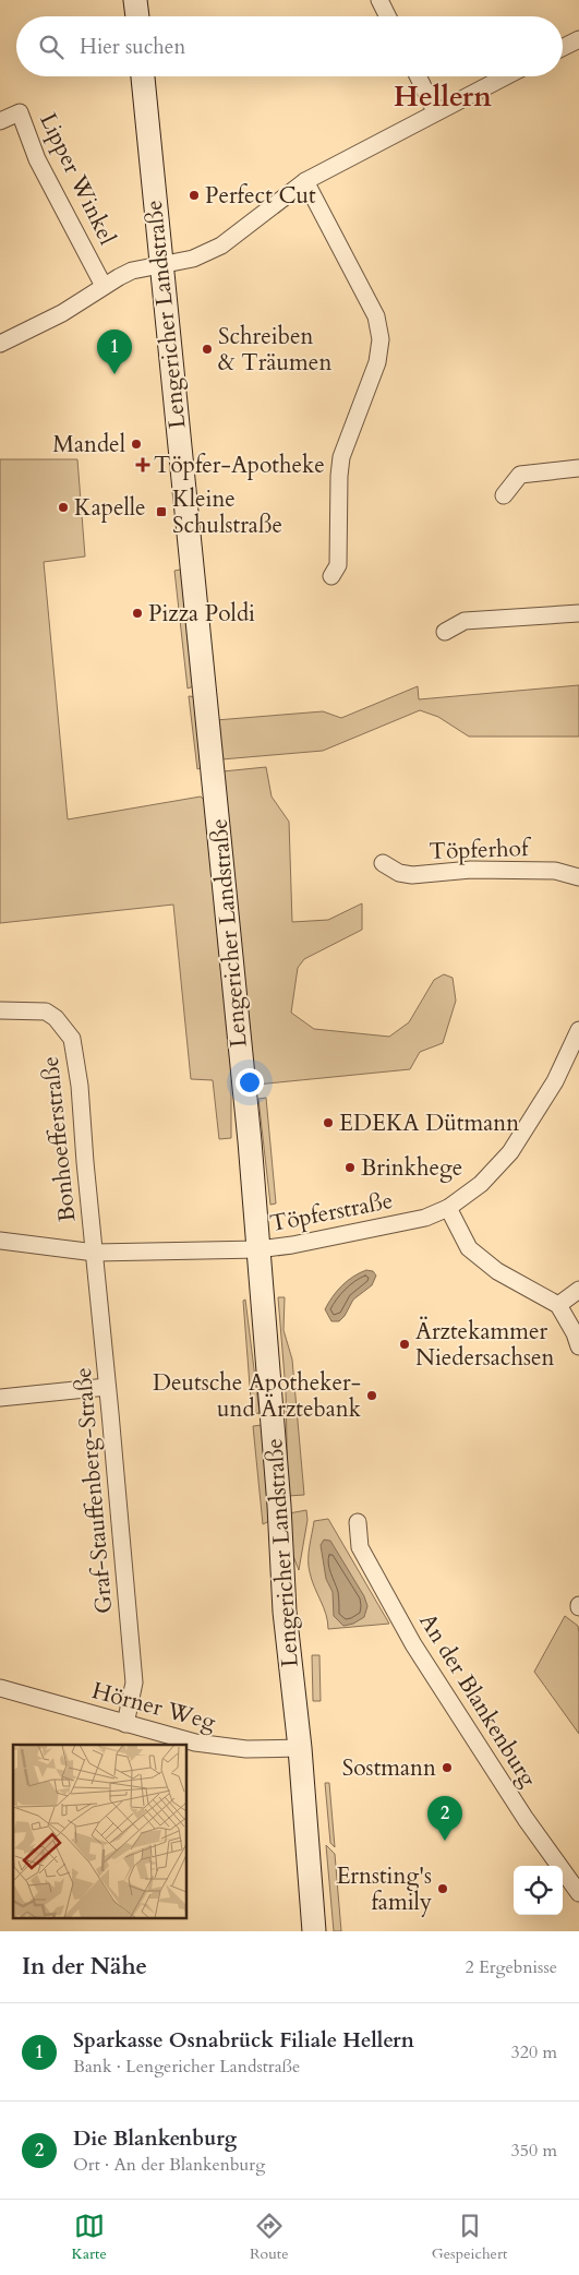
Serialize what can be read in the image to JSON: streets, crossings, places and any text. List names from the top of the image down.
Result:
{
  "streets": {
    "main road": ["Lengericher Landstraße"],
    "street": [
      "Lipper Winkel",
      "Töpferhof",
      "Bonhoefferstraße",
      "Töpferstraße",
      "Graf-Stauffenberg-Straße",
      "An der Blankenburg",
      "Hörner Weg"
    ]
  },
  "crossings": [
    ["Lengericher Landstraße", "Töpferstraße"],
    ["Lengericher Landstraße", "Hörner Weg"],
    ["Bonhoefferstraße", "Töpferstraße"],
    ["Bonhoefferstraße", "Graf-Stauffenberg-Straße"],
    ["Töpferstraße", "Graf-Stauffenberg-Straße"],
    ["Graf-Stauffenberg-Straße", "Hörner Weg"]
  ],
  "districts": ["Hellern"],
  "places": {
    "other": [
      "Perfect Cut",
      "Schreiben & Träumen",
      "Mandel",
      "Kapelle",
      "Pizza Poldi",
      "EDEKA Dütmann",
      "Brinkhege",
      "Ärztekammer Niedersachsen",
      "Deutsche Apotheker- und Ärztebank",
      "Sostmann",
      "Ernsting's family"
    ],
    "health": ["Töpfer-Apotheke"],
    "transit": ["Kleine Schulstraße"]
  },
  "page": {
    "search": "Hier suchen",
    "pins": ["1", "2"],
    "heading": ["In der Nähe", "2 Ergebnisse"],
    "list": [
      {
        "mark": "1",
        "name": "Sparkasse Osnabrück Filiale Hellern",
        "note": "Bank · Lengericher Landstraße",
        "value": "320 m"
      },
      {
        "mark": "2",
        "name": "Die Blankenburg",
        "note": "Ort · An der Blankenburg",
        "value": "350 m"
      }
    ],
    "nav": ["Karte", "Route", "Gespeichert"]
  }
}
